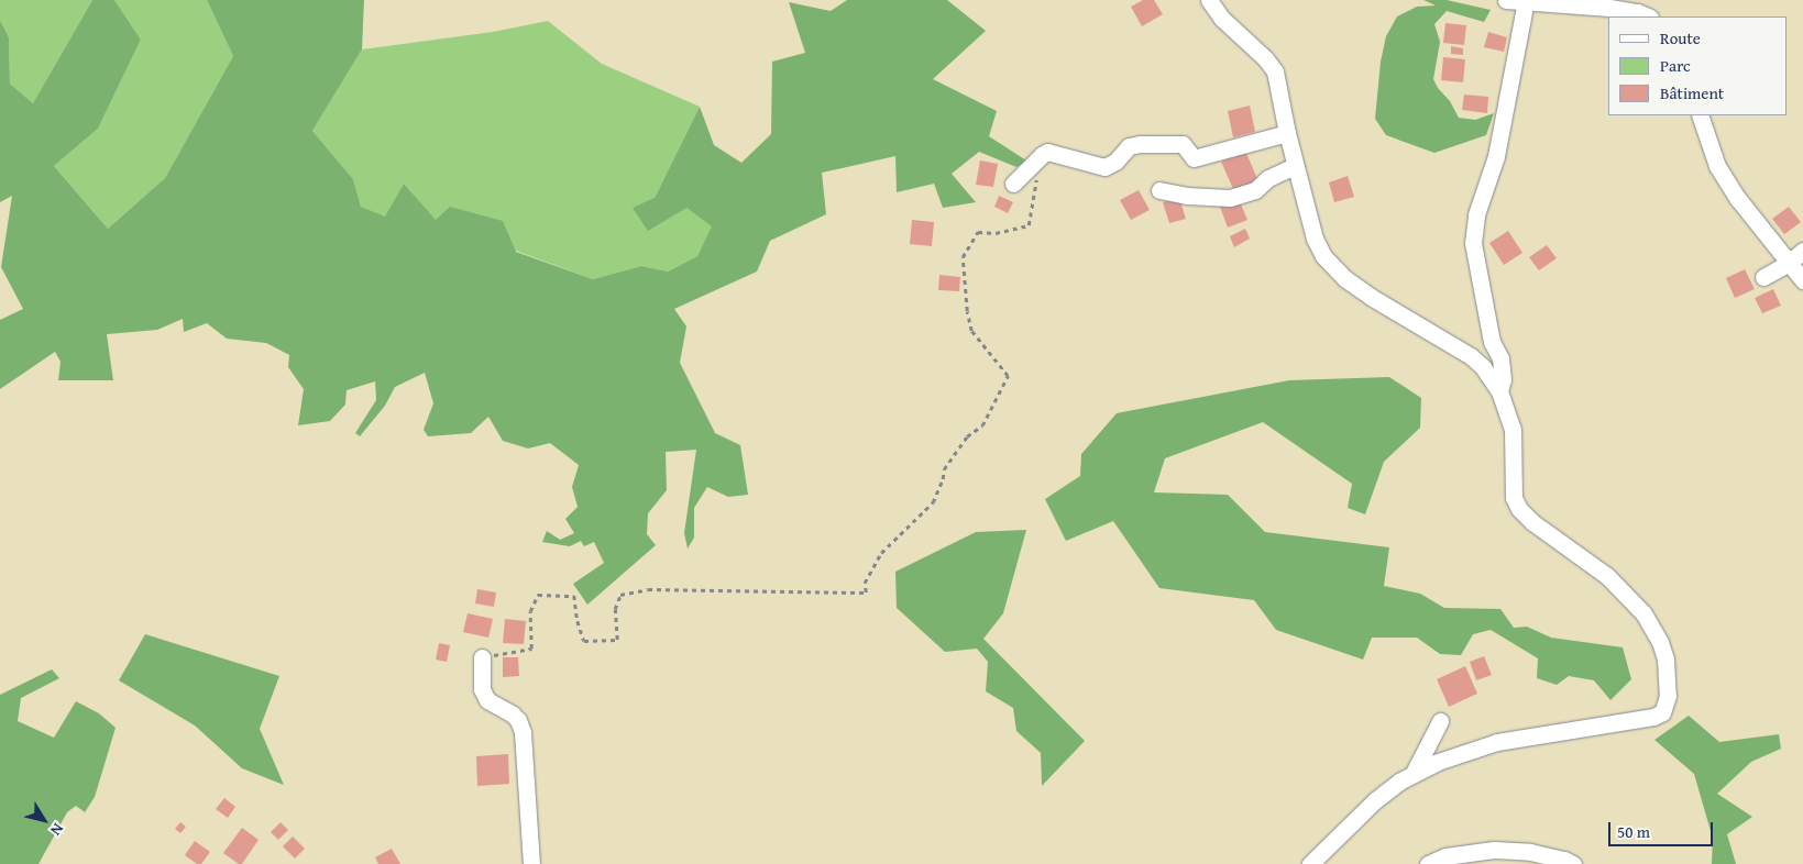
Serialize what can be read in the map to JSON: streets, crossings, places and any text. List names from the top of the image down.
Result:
{
  "legend": ["Route", "Parc", "Bâtiment"],
  "scale_bar": "50 m",
  "north": "bottom right"
}
